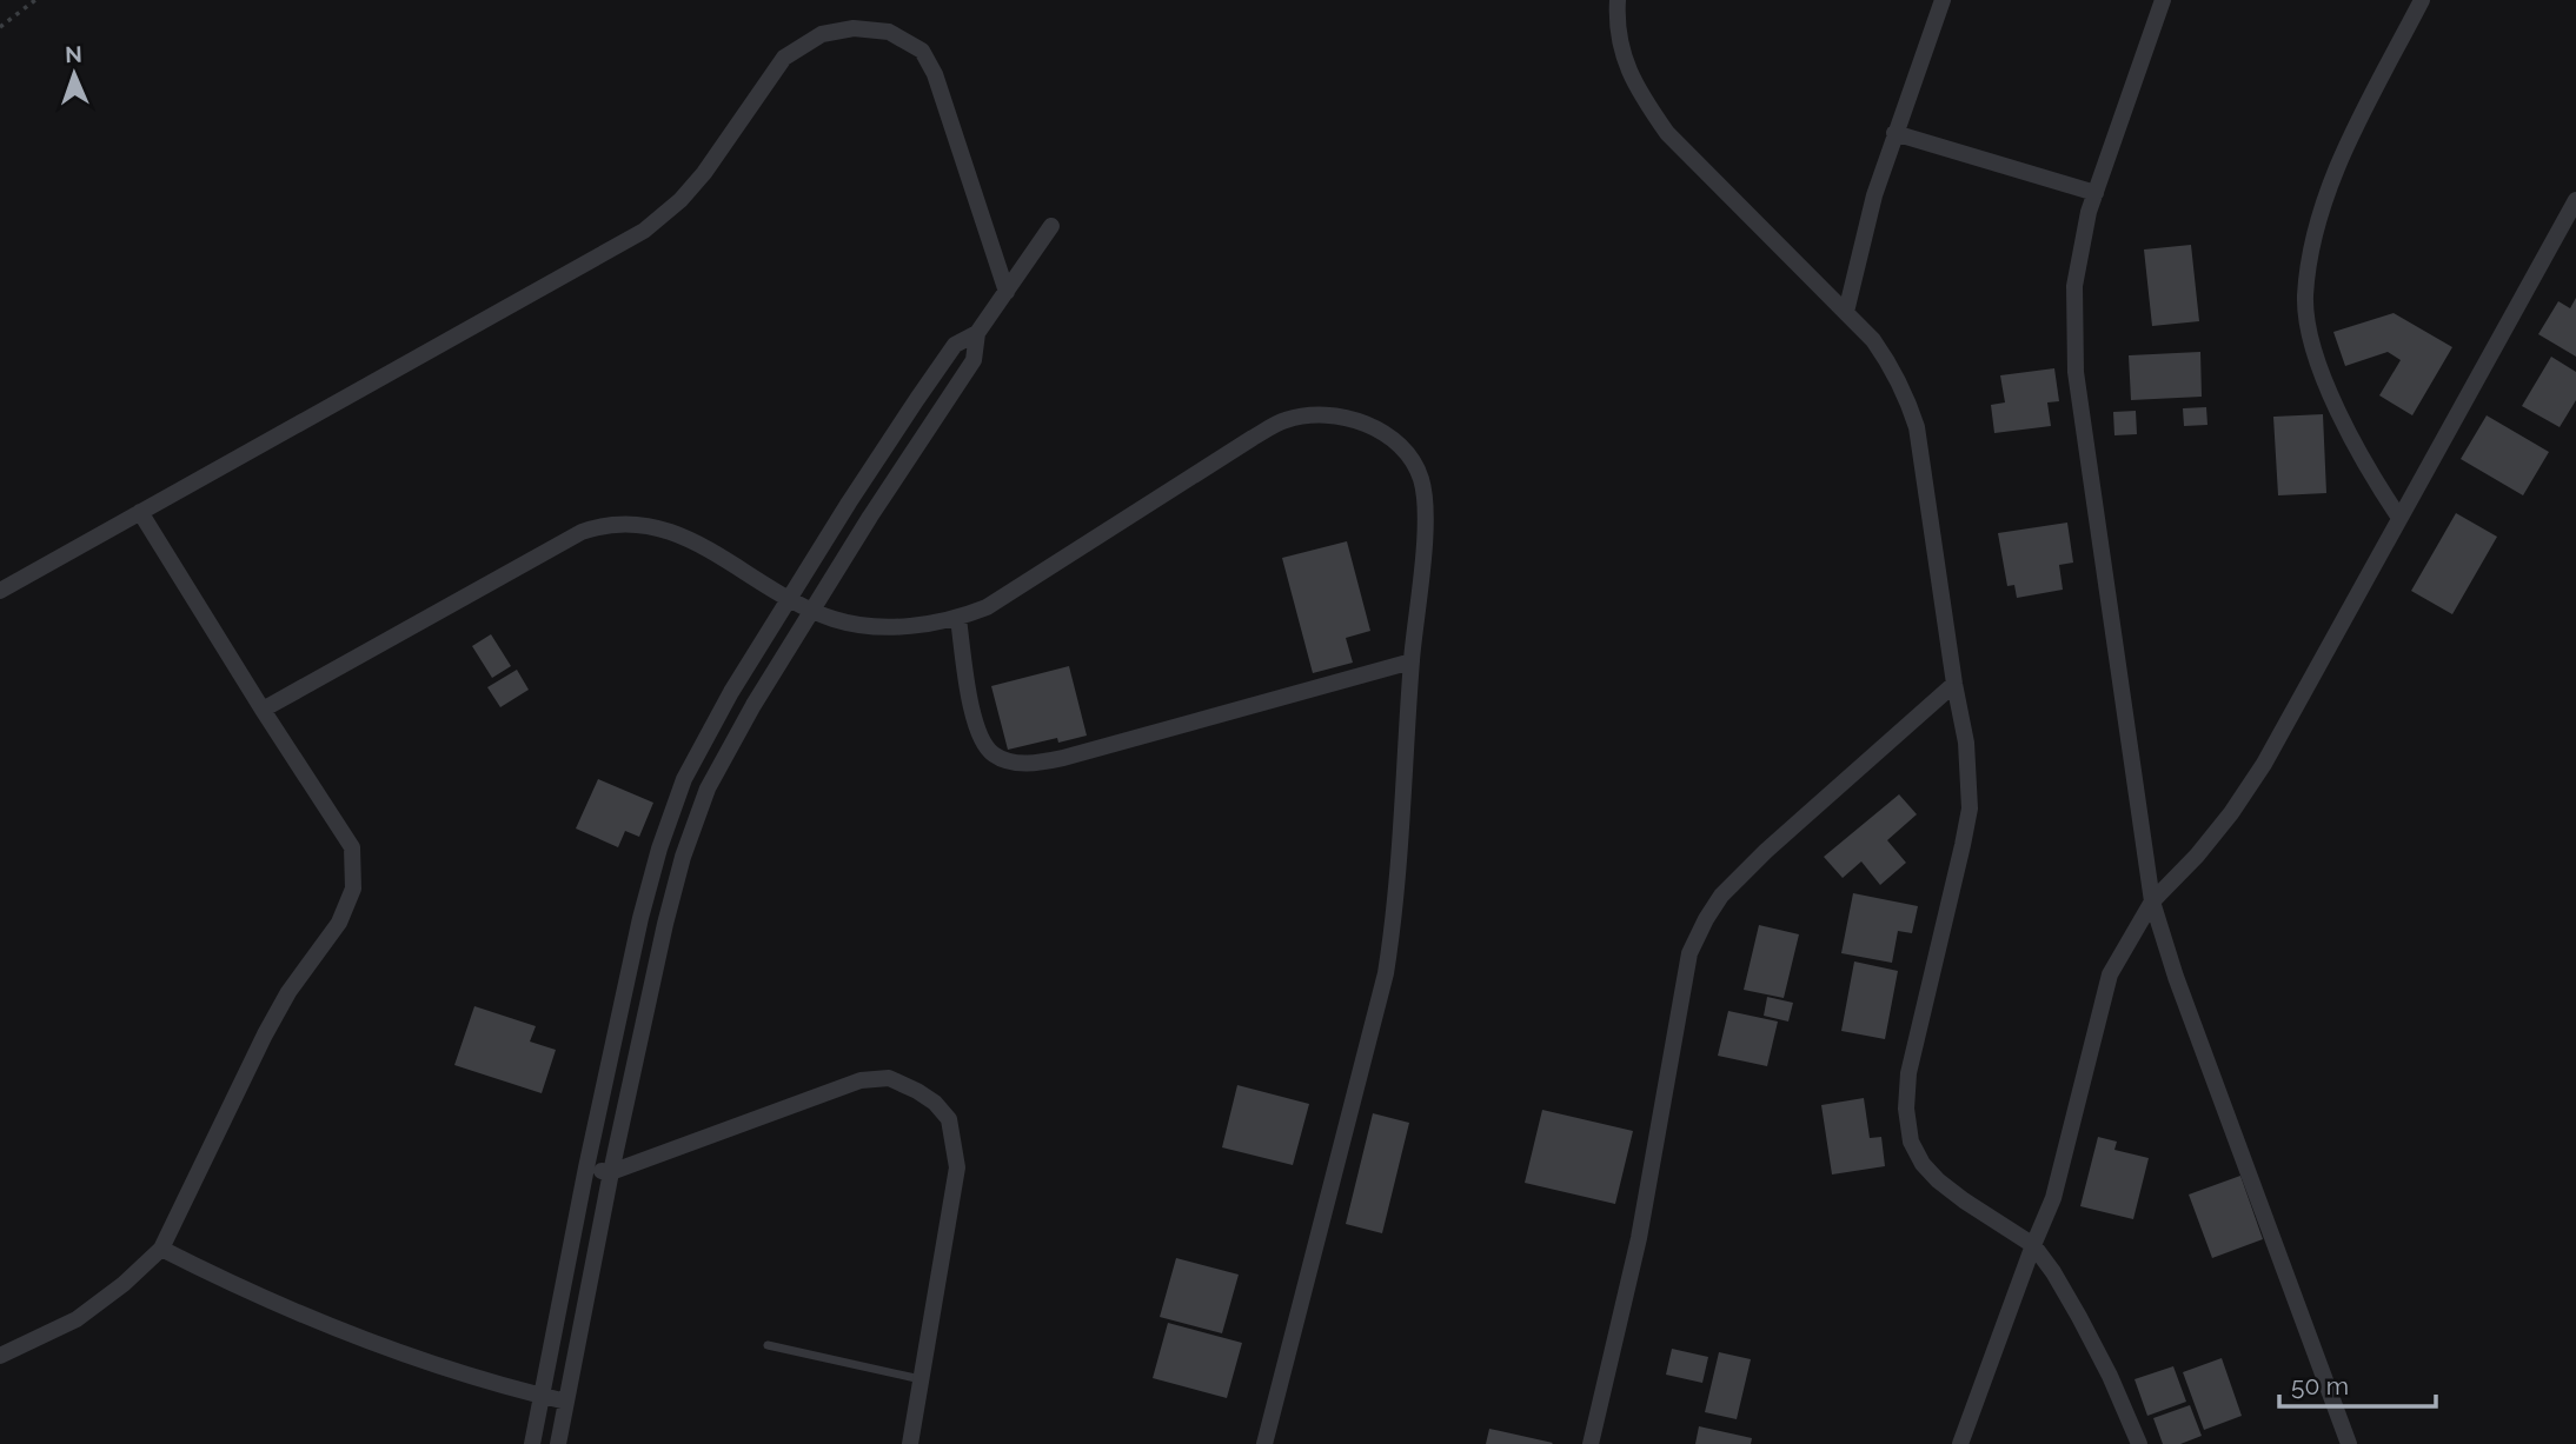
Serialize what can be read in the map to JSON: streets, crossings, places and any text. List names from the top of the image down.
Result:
{
  "scale_bar": "50 m",
  "north": "top"
}
